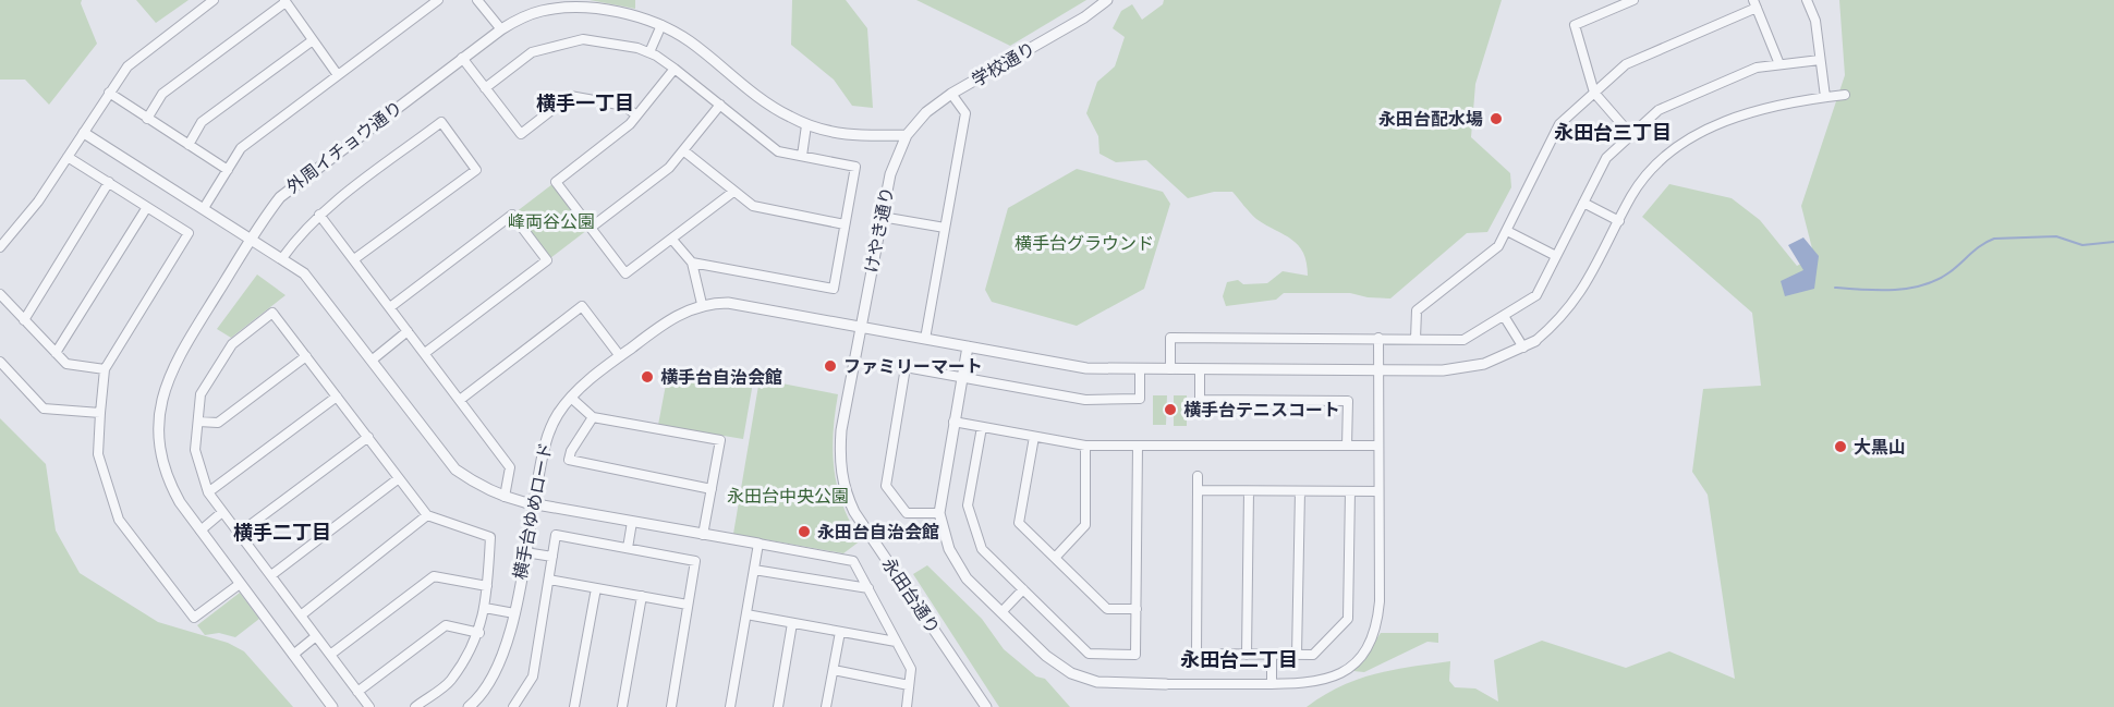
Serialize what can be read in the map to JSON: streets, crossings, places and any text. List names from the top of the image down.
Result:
{
  "streets": {
    "street": [
      "学校通り",
      "外周イチョウ通り",
      "けやき通り",
      "横手台ゆめロード",
      "永田台通り"
    ]
  },
  "crossings": [
    ["学校通り", "外周イチョウ通り"],
    ["学校通り", "けやき通り"],
    ["外周イチョウ通り", "けやき通り"],
    ["けやき通り", "横手台ゆめロード"],
    ["けやき通り", "永田台通り"],
    ["横手台ゆめロード", "永田台通り"]
  ],
  "districts": [
    "横手一丁目",
    "永田台三丁目",
    "横手二丁目",
    "永田台二丁目"
  ],
  "parks": ["峰両谷公園", "横手台グラウンド", "永田台中央公園"],
  "places": [
    "永田台配水場",
    "ファミリーマート",
    "横手台自治会館",
    "横手台テニスコート",
    "大黒山",
    "永田台自治会館"
  ]
}
